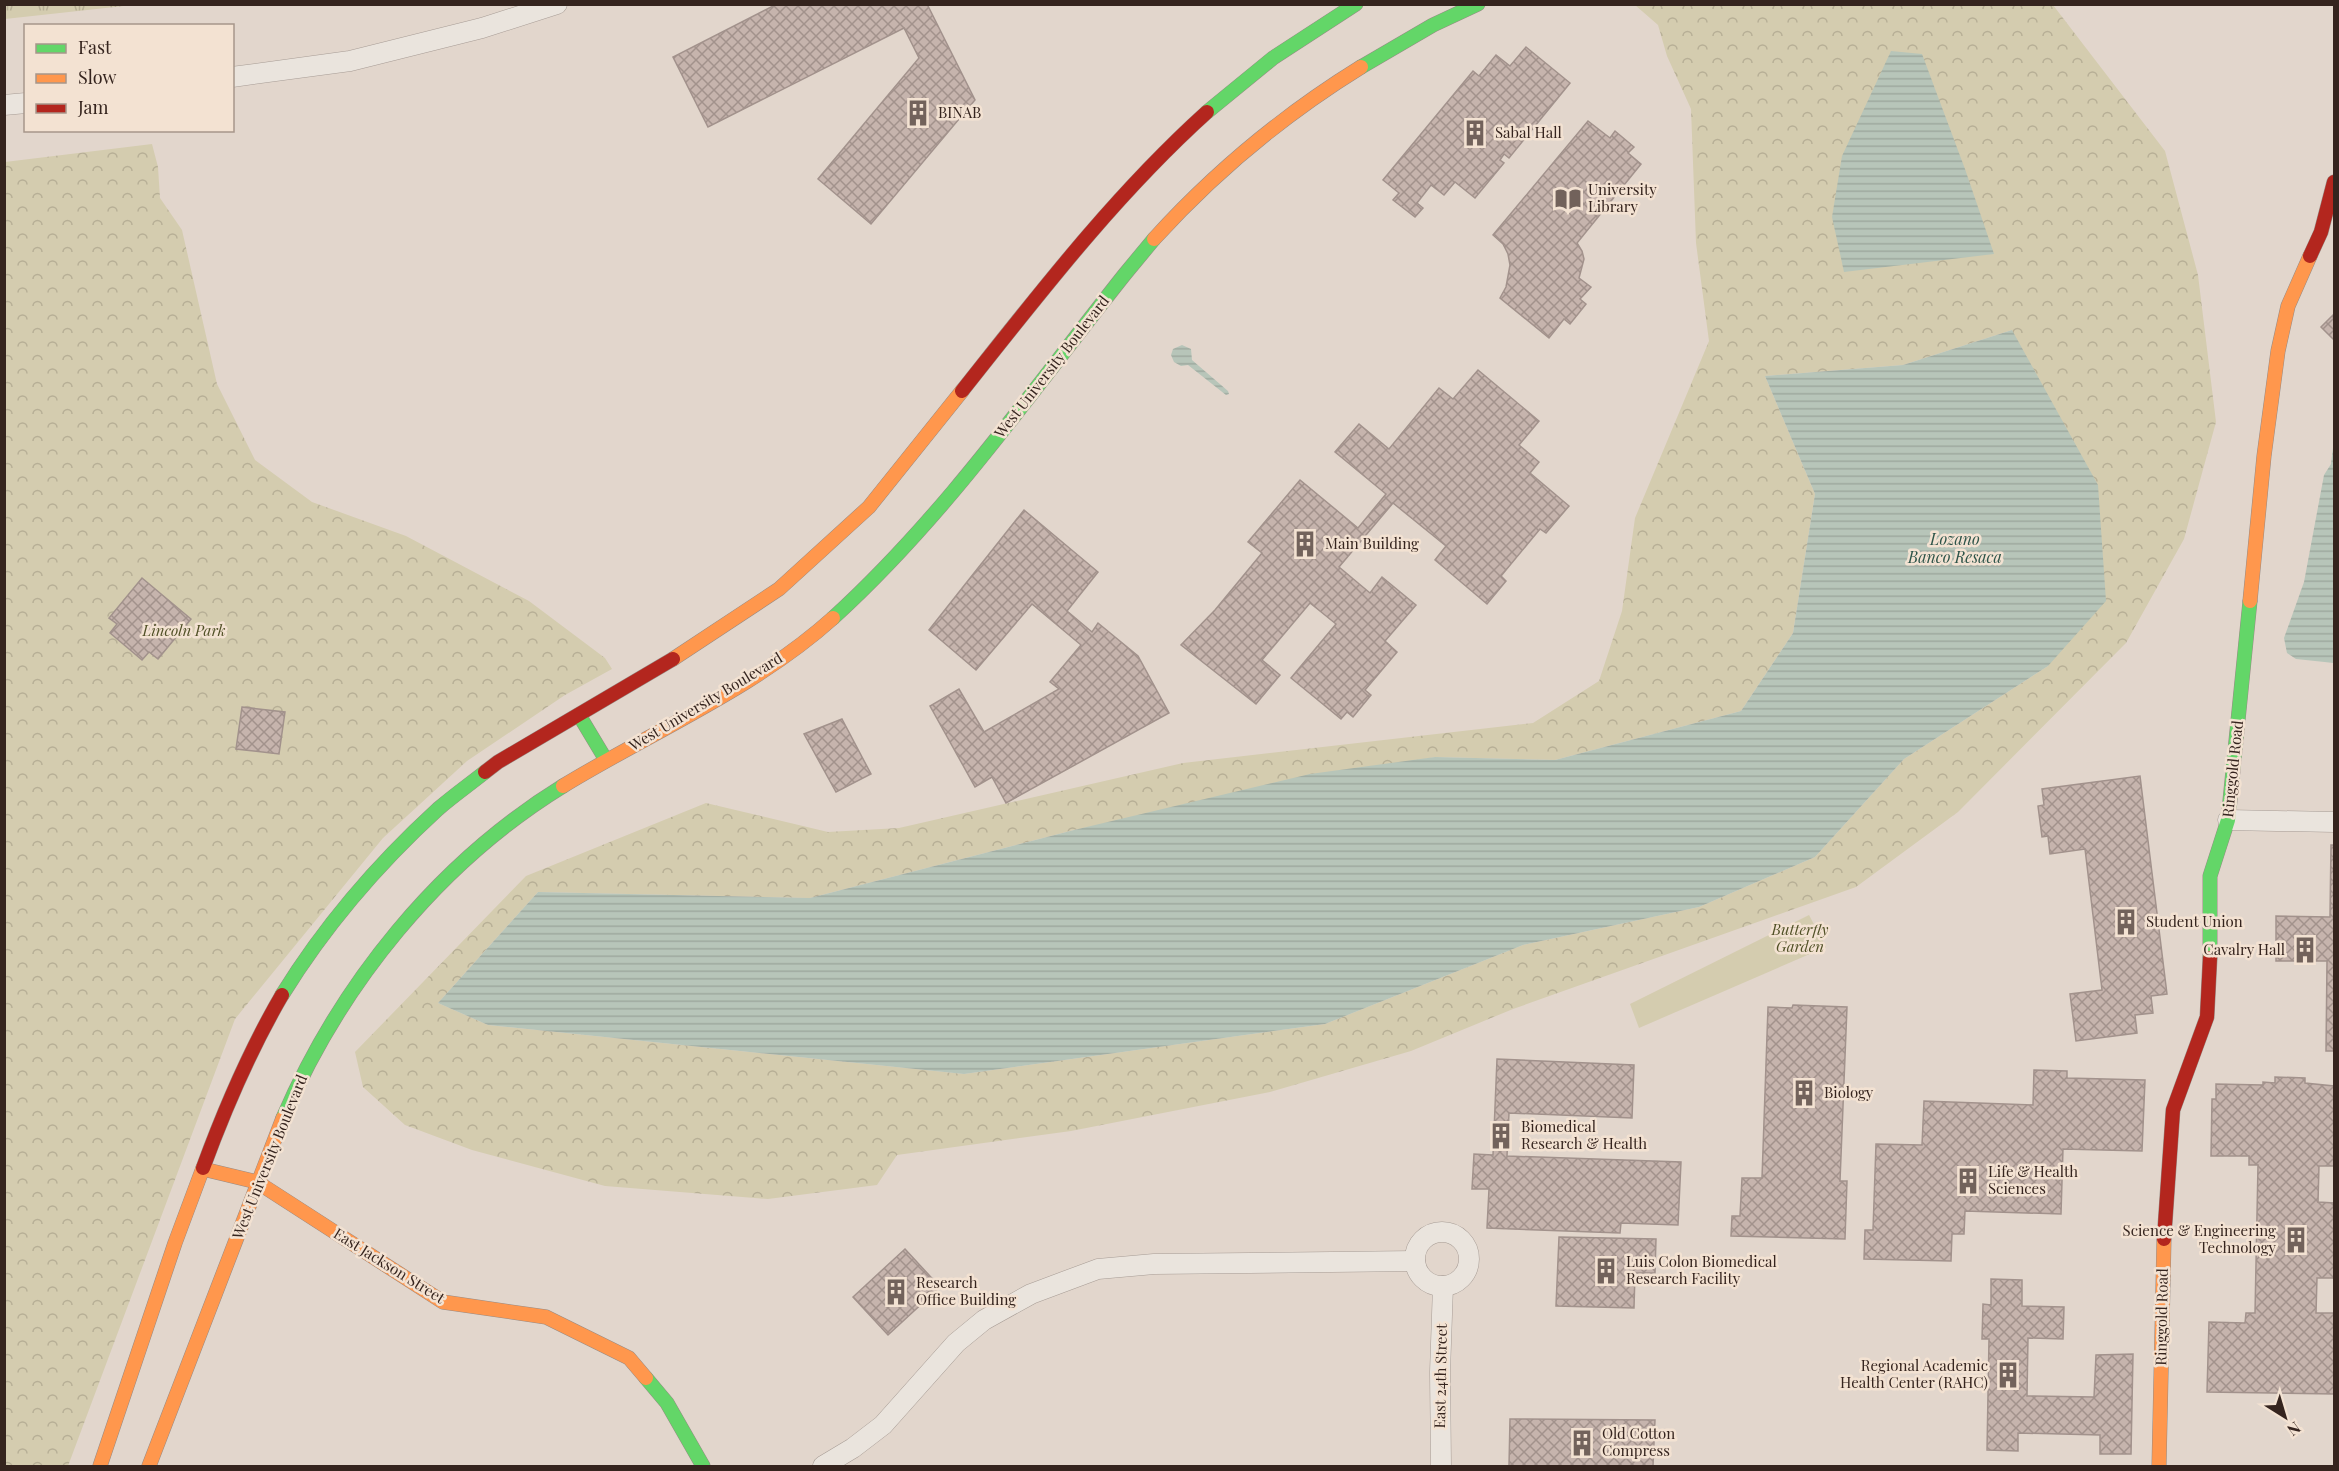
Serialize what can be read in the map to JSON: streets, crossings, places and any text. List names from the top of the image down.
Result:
{
  "streets": {
    "main road": ["West University Boulevard", "Ringgold Road", "East Jackson Street"],
    "street": ["East 24th Street"]
  },
  "crossings": [
    ["West University Boulevard", "East Jackson Street"]
  ],
  "water": ["Lozano Banco Resaca"],
  "parks": ["Lincoln Park", "Butterfly Garden"],
  "places": {
    "building": [
      "BINAB",
      "Sabal Hall",
      "Main Building",
      "Student Union",
      "Cavalry Hall",
      "Biology",
      "Biomedical Research & Health",
      "Life & Health Sciences",
      "Science & Engineering Technology",
      "Luis Colon Biomedical Research Facility",
      "Research Office Building",
      "Regional Academic Health Center (RAHC)",
      "Old Cotton Compress"
    ],
    "library": ["University Library"]
  },
  "legend": ["Fast", "Slow", "Jam"],
  "north": "bottom right"
}
